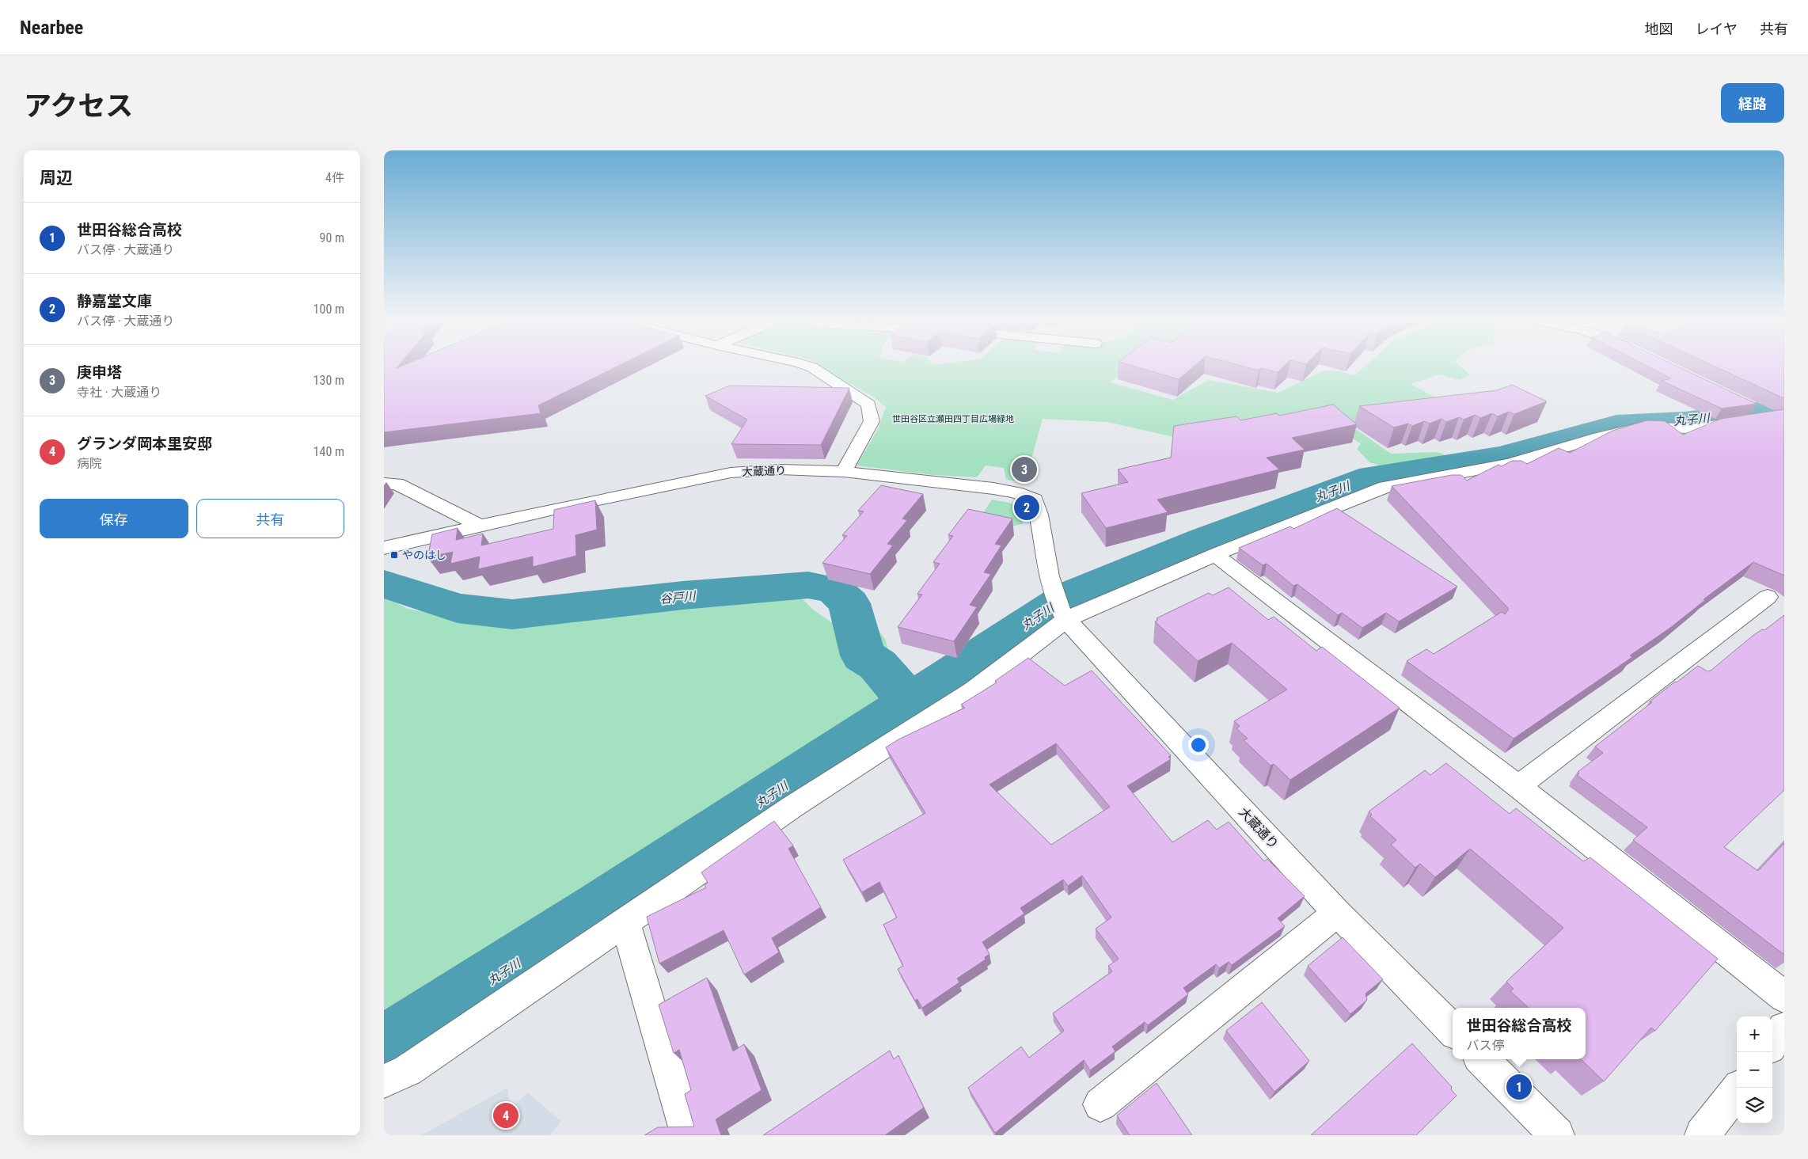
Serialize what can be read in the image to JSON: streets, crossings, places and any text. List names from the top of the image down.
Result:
{
  "streets": {
    "street": ["大蔵通り"]
  },
  "water": ["丸子川", "谷戸川"],
  "parks": ["世田谷区立瀬田四丁目広場緑地"],
  "places": {
    "transit": ["やのはし"]
  },
  "page": {
    "header": "Nearbee",
    "nav": ["地図", "レイヤ", "共有"],
    "title": "アクセス",
    "buttons": [
      "経路",
      ["保存", "共有"]
    ],
    "heading": ["周辺", "4件"],
    "list": [
      {
        "mark": "1",
        "name": "世田谷総合高校",
        "note": "バス停 · 大蔵通り",
        "value": "90 m"
      },
      {
        "mark": "2",
        "name": "静嘉堂文庫",
        "note": "バス停 · 大蔵通り",
        "value": "100 m"
      },
      {
        "mark": "3",
        "name": "庚申塔",
        "note": "寺社 · 大蔵通り",
        "value": "130 m"
      },
      {
        "mark": "4",
        "name": "グランダ岡本里安邸",
        "note": "病院",
        "value": "140 m"
      }
    ],
    "pins": [
      "3",
      "2",
      "1",
      "4"
    ],
    "popup": ["世田谷総合高校", "バス停"],
    "map_buttons": ["+", "−"]
  }
}
